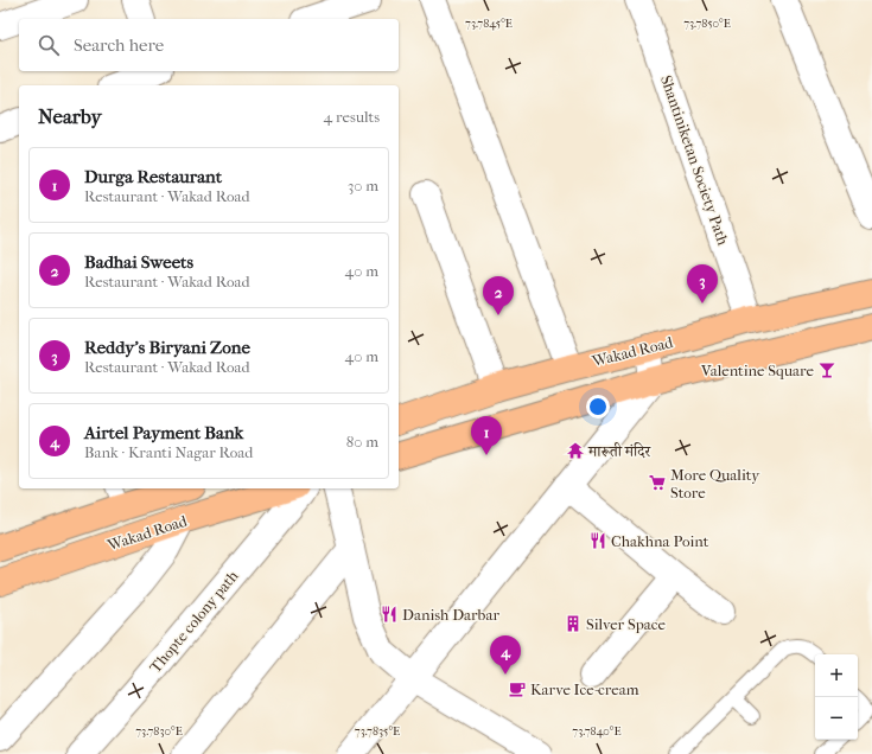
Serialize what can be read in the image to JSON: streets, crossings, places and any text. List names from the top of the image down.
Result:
{
  "streets": {
    "main road": ["Wakad Road"],
    "street": ["Shantiniketan Society Path", "Thopte colony path"]
  },
  "crossings": [
    ["Shantiniketan Society Path", "Wakad Road"]
  ],
  "places": {
    "bar": ["Valentine Square"],
    "temple": ["मारूती मंदिर"],
    "supermarket": ["More Quality Store"],
    "restaurant": ["Chakhna Point", "Danish Darbar"],
    "building": ["Silver Space"],
    "cafe": ["Karve Ice-cream"]
  },
  "page": {
    "search": "Search here",
    "heading": ["Nearby", "4 results"],
    "list": [
      {
        "mark": "1",
        "name": "Durga Restaurant",
        "note": "Restaurant · Wakad Road",
        "value": "30 m"
      },
      {
        "mark": "2",
        "name": "Badhai Sweets",
        "note": "Restaurant · Wakad Road",
        "value": "40 m"
      },
      {
        "mark": "3",
        "name": "Reddy's Biryani Zone",
        "note": "Restaurant · Wakad Road",
        "value": "40 m"
      },
      {
        "mark": "4",
        "name": "Airtel Payment Bank",
        "note": "Bank · Kranti Nagar Road",
        "value": "80 m"
      }
    ],
    "pins": [
      "3",
      "2",
      "1",
      "4"
    ],
    "map_buttons": ["+", "−"]
  },
  "coordinates": [
    "73.7845°E",
    "73.7850°E",
    "73.7830°E",
    "73.7835°E",
    "73.7840°E"
  ]
}
